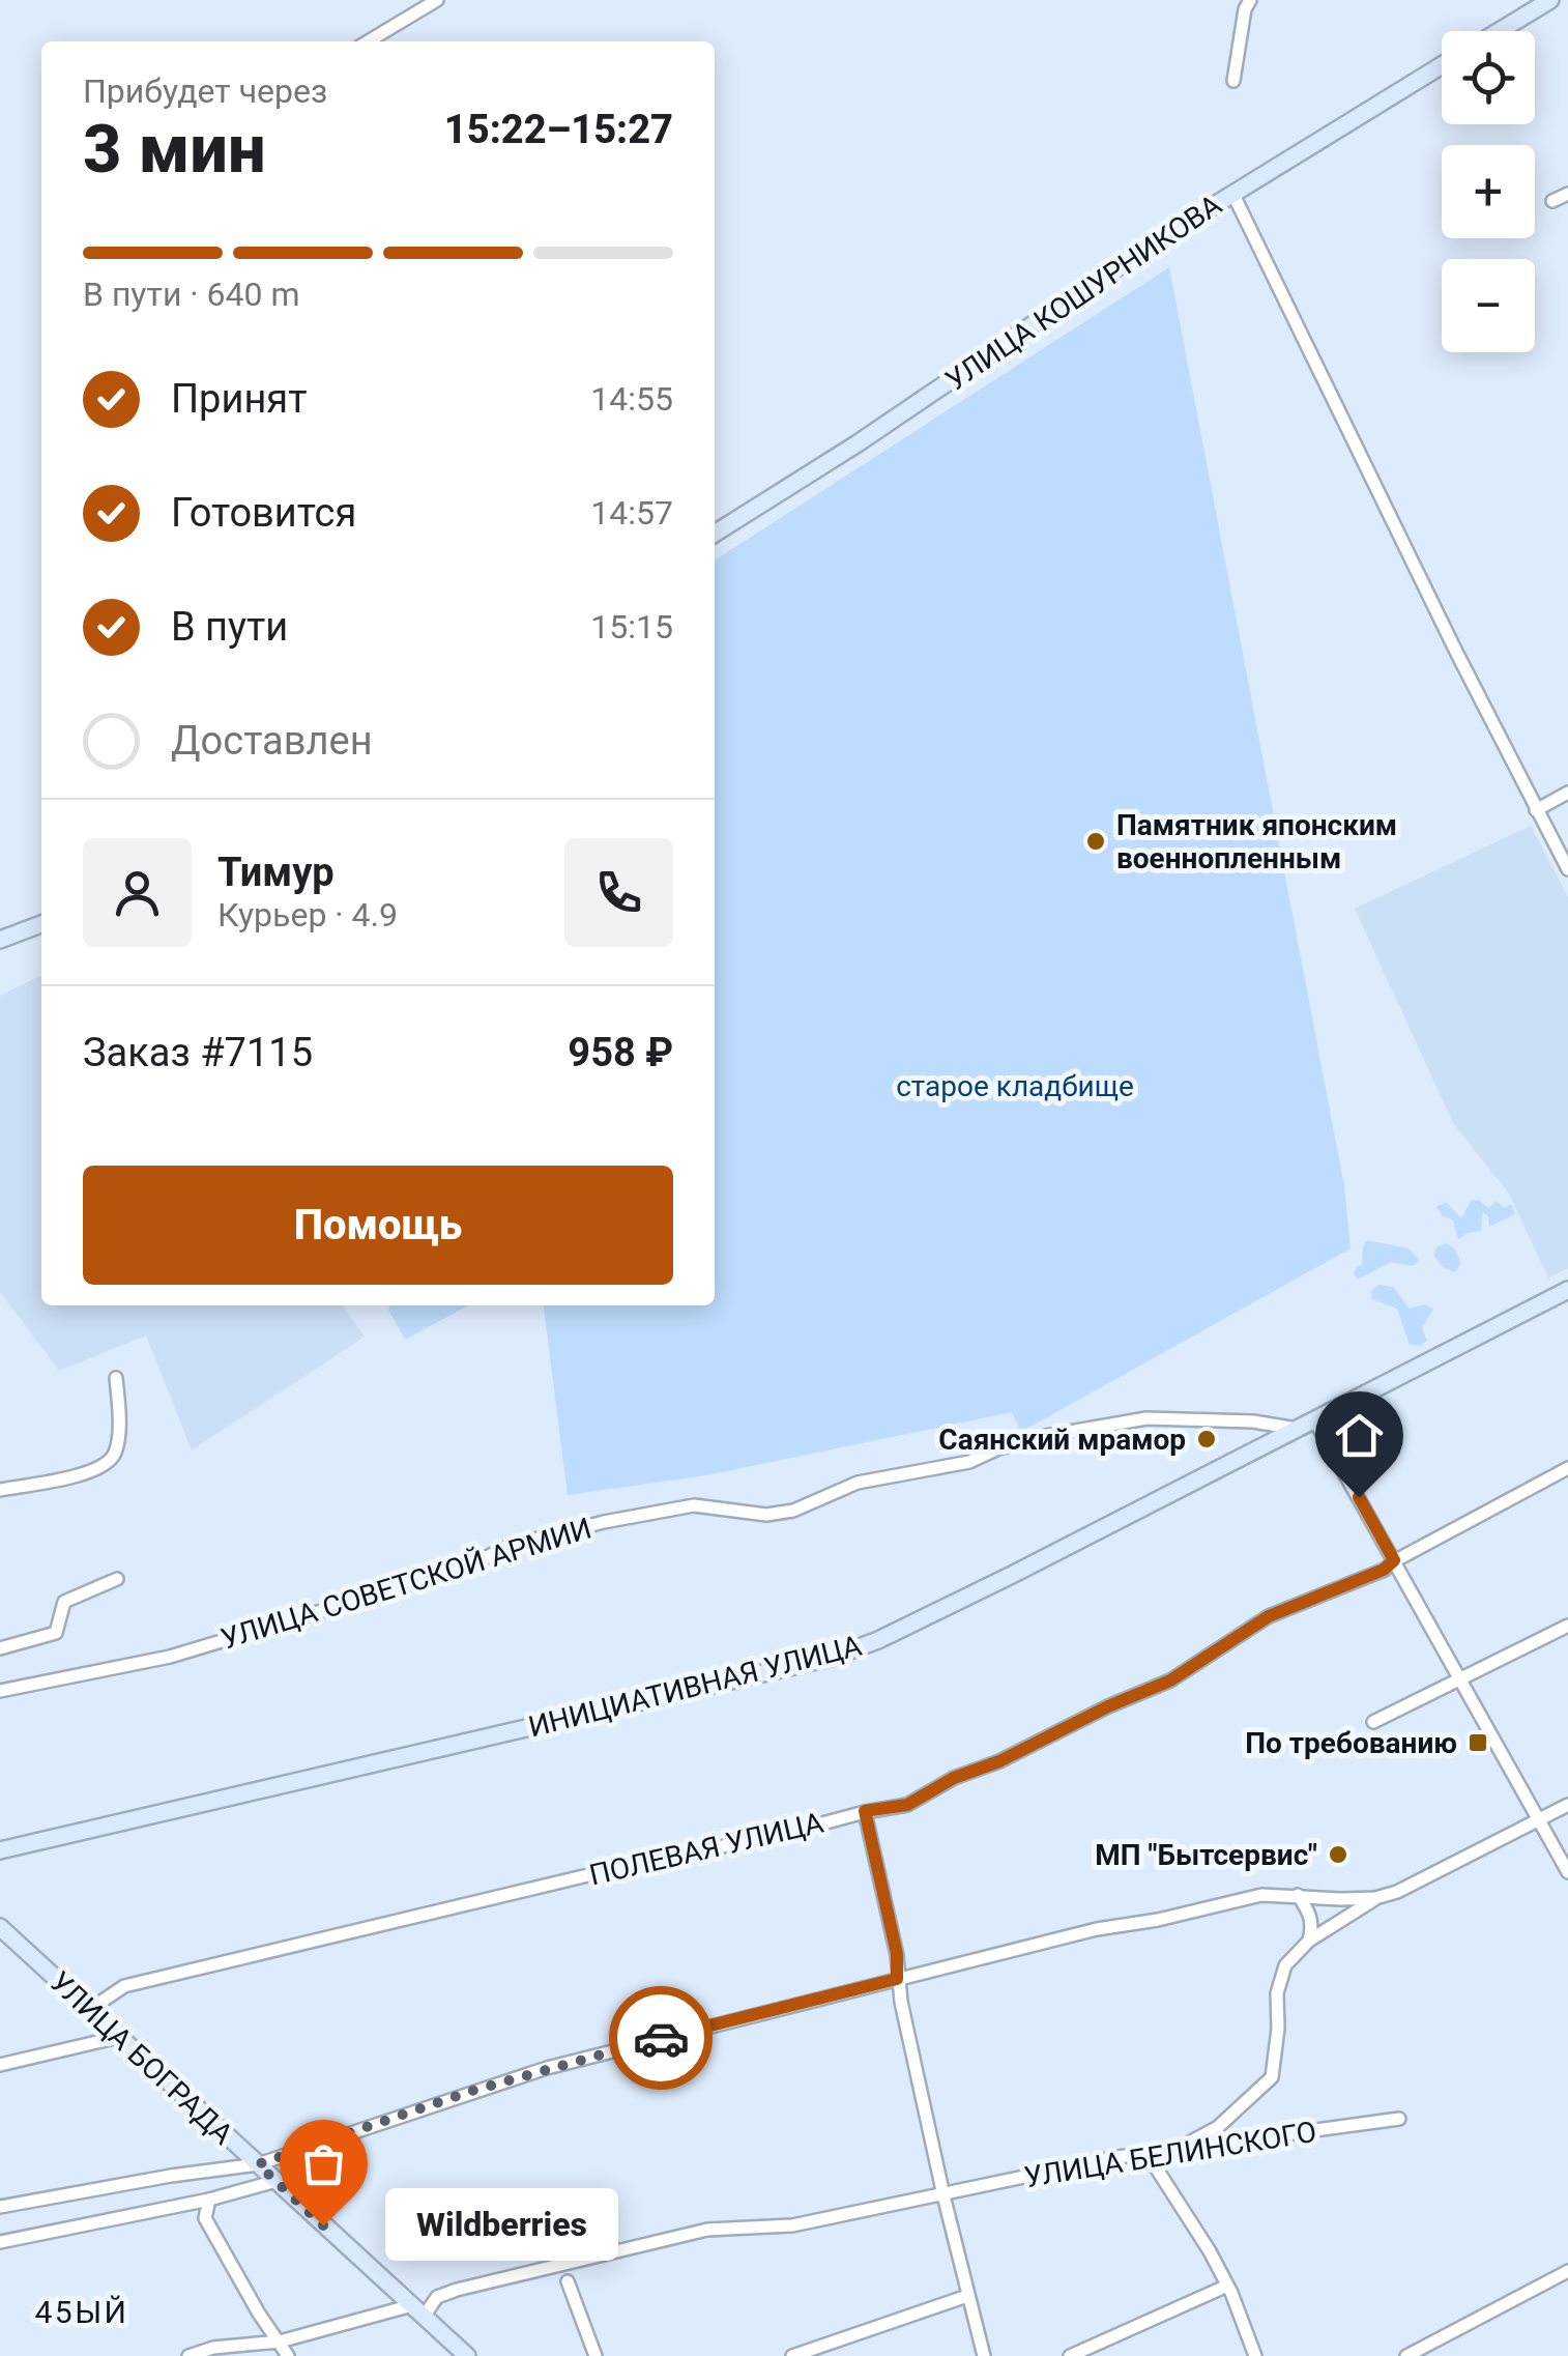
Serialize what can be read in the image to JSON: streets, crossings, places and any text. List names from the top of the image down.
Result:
{
  "streets": {
    "street": [
      "УЛИЦА КОШУРНИКОВА",
      "УЛИЦА СОВЕТСКОЙ АРМИИ",
      "ИНИЦИАТИВНАЯ УЛИЦА",
      "ПОЛЕВАЯ УЛИЦА",
      "УЛИЦА БОГРАДА",
      "УЛИЦА БЕЛИНСКОГО"
    ]
  },
  "crossings": [
    ["УЛИЦА СОВЕТСКОЙ АРМИИ", "ИНИЦИАТИВНАЯ УЛИЦА"],
    ["ПОЛЕВАЯ УЛИЦА", "УЛИЦА БОГРАДА"],
    ["УЛИЦА БОГРАДА", "УЛИЦА БЕЛИНСКОГО"]
  ],
  "districts": ["45ЫЙ"],
  "parks": ["старое кладбище"],
  "places": {
    "other": [
      "Памятник японским военнопленным",
      "Саянский мрамор",
      "МП \"Бытсервис\"",
      "Wildberries"
    ],
    "transit": ["По требованию"]
  },
  "page": {
    "map_buttons": ["+", "−"],
    "heading": ["3 мин", "Прибудет через", "15:22–15:27"],
    "panel": [
      "Тимур",
      "Курьер · 4.9",
      "Заказ #7115",
      "958 ₽"
    ],
    "bar": "В пути · 640 m",
    "list": [
      ["Принят", "14:55"],
      ["Готовится", "14:57"],
      ["В пути", "15:15"],
      "Доставлен"
    ],
    "buttons": "Помощь",
    "bubble": "Wildberries"
  }
}
